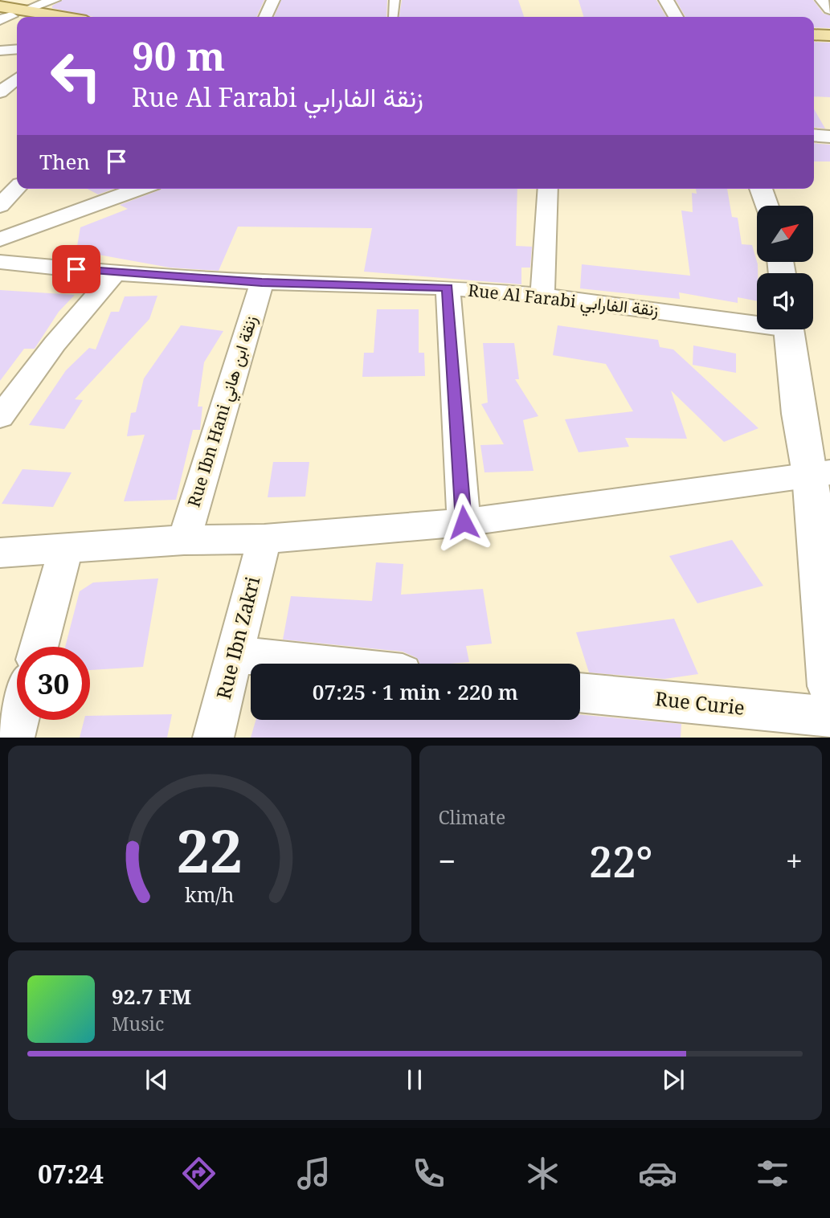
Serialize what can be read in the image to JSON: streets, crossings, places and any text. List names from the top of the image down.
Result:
{
  "streets": {
    "street": [
      "Rue Al Farabi زنقة الفارابي",
      "Rue Ibn Hani زنقة ابن هاني",
      "Rue Ibn Zakri",
      "Rue Curie"
    ]
  },
  "crossings": [
    ["Rue Al Farabi زنقة الفارابي", "Rue Ibn Hani زنقة ابن هاني"]
  ],
  "north": "top right",
  "page": {
    "turn": ["90 m", "Rue Al Farabi زنقة الفارابي"],
    "then": "Then",
    "limit": "30",
    "trip": "07:25 · 1 min · 220 m",
    "tile": "Climate",
    "heat": ["−", "22°", "+"],
    "song": ["92.7 FM", "Music"],
    "tabs": "07:24",
    "gauge": ["22", "km/h"]
  }
}
